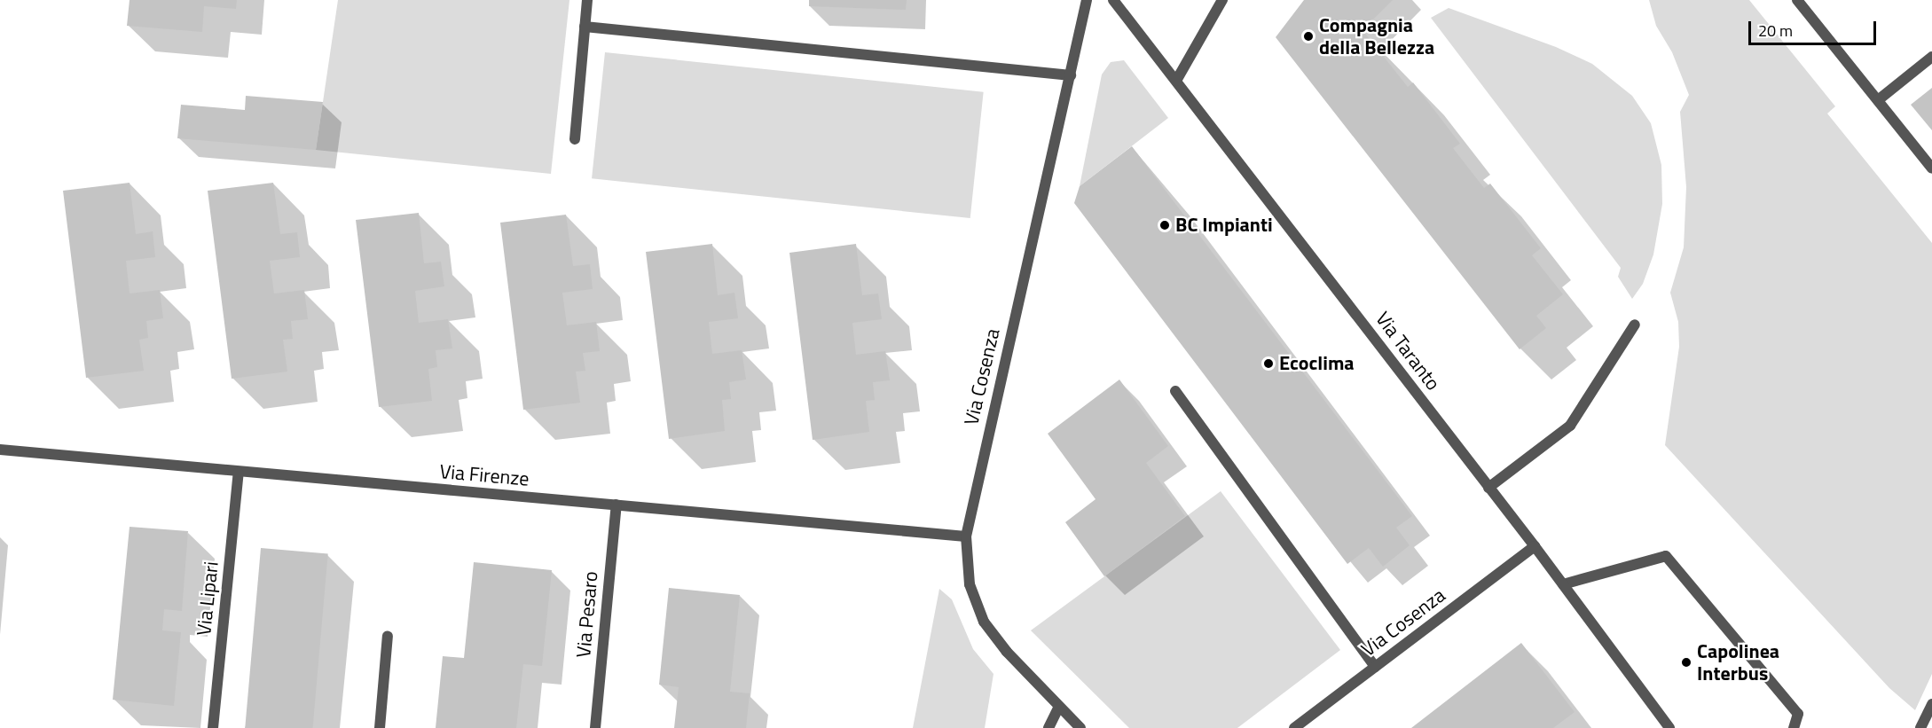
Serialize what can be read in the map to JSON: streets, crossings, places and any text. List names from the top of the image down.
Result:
{
  "streets": {
    "street": [
      "Via Taranto",
      "Via Cosenza",
      "Via Firenze",
      "Via Lipari",
      "Via Pesaro"
    ]
  },
  "crossings": [
    ["Via Taranto", "Via Cosenza"],
    ["Via Cosenza", "Via Firenze"],
    ["Via Firenze", "Via Lipari"],
    ["Via Firenze", "Via Pesaro"]
  ],
  "places": [
    "Compagnia della Bellezza",
    "BC Impianti",
    "Ecoclima",
    "Capolinea Interbus"
  ],
  "scale_bar": "20 m"
}
